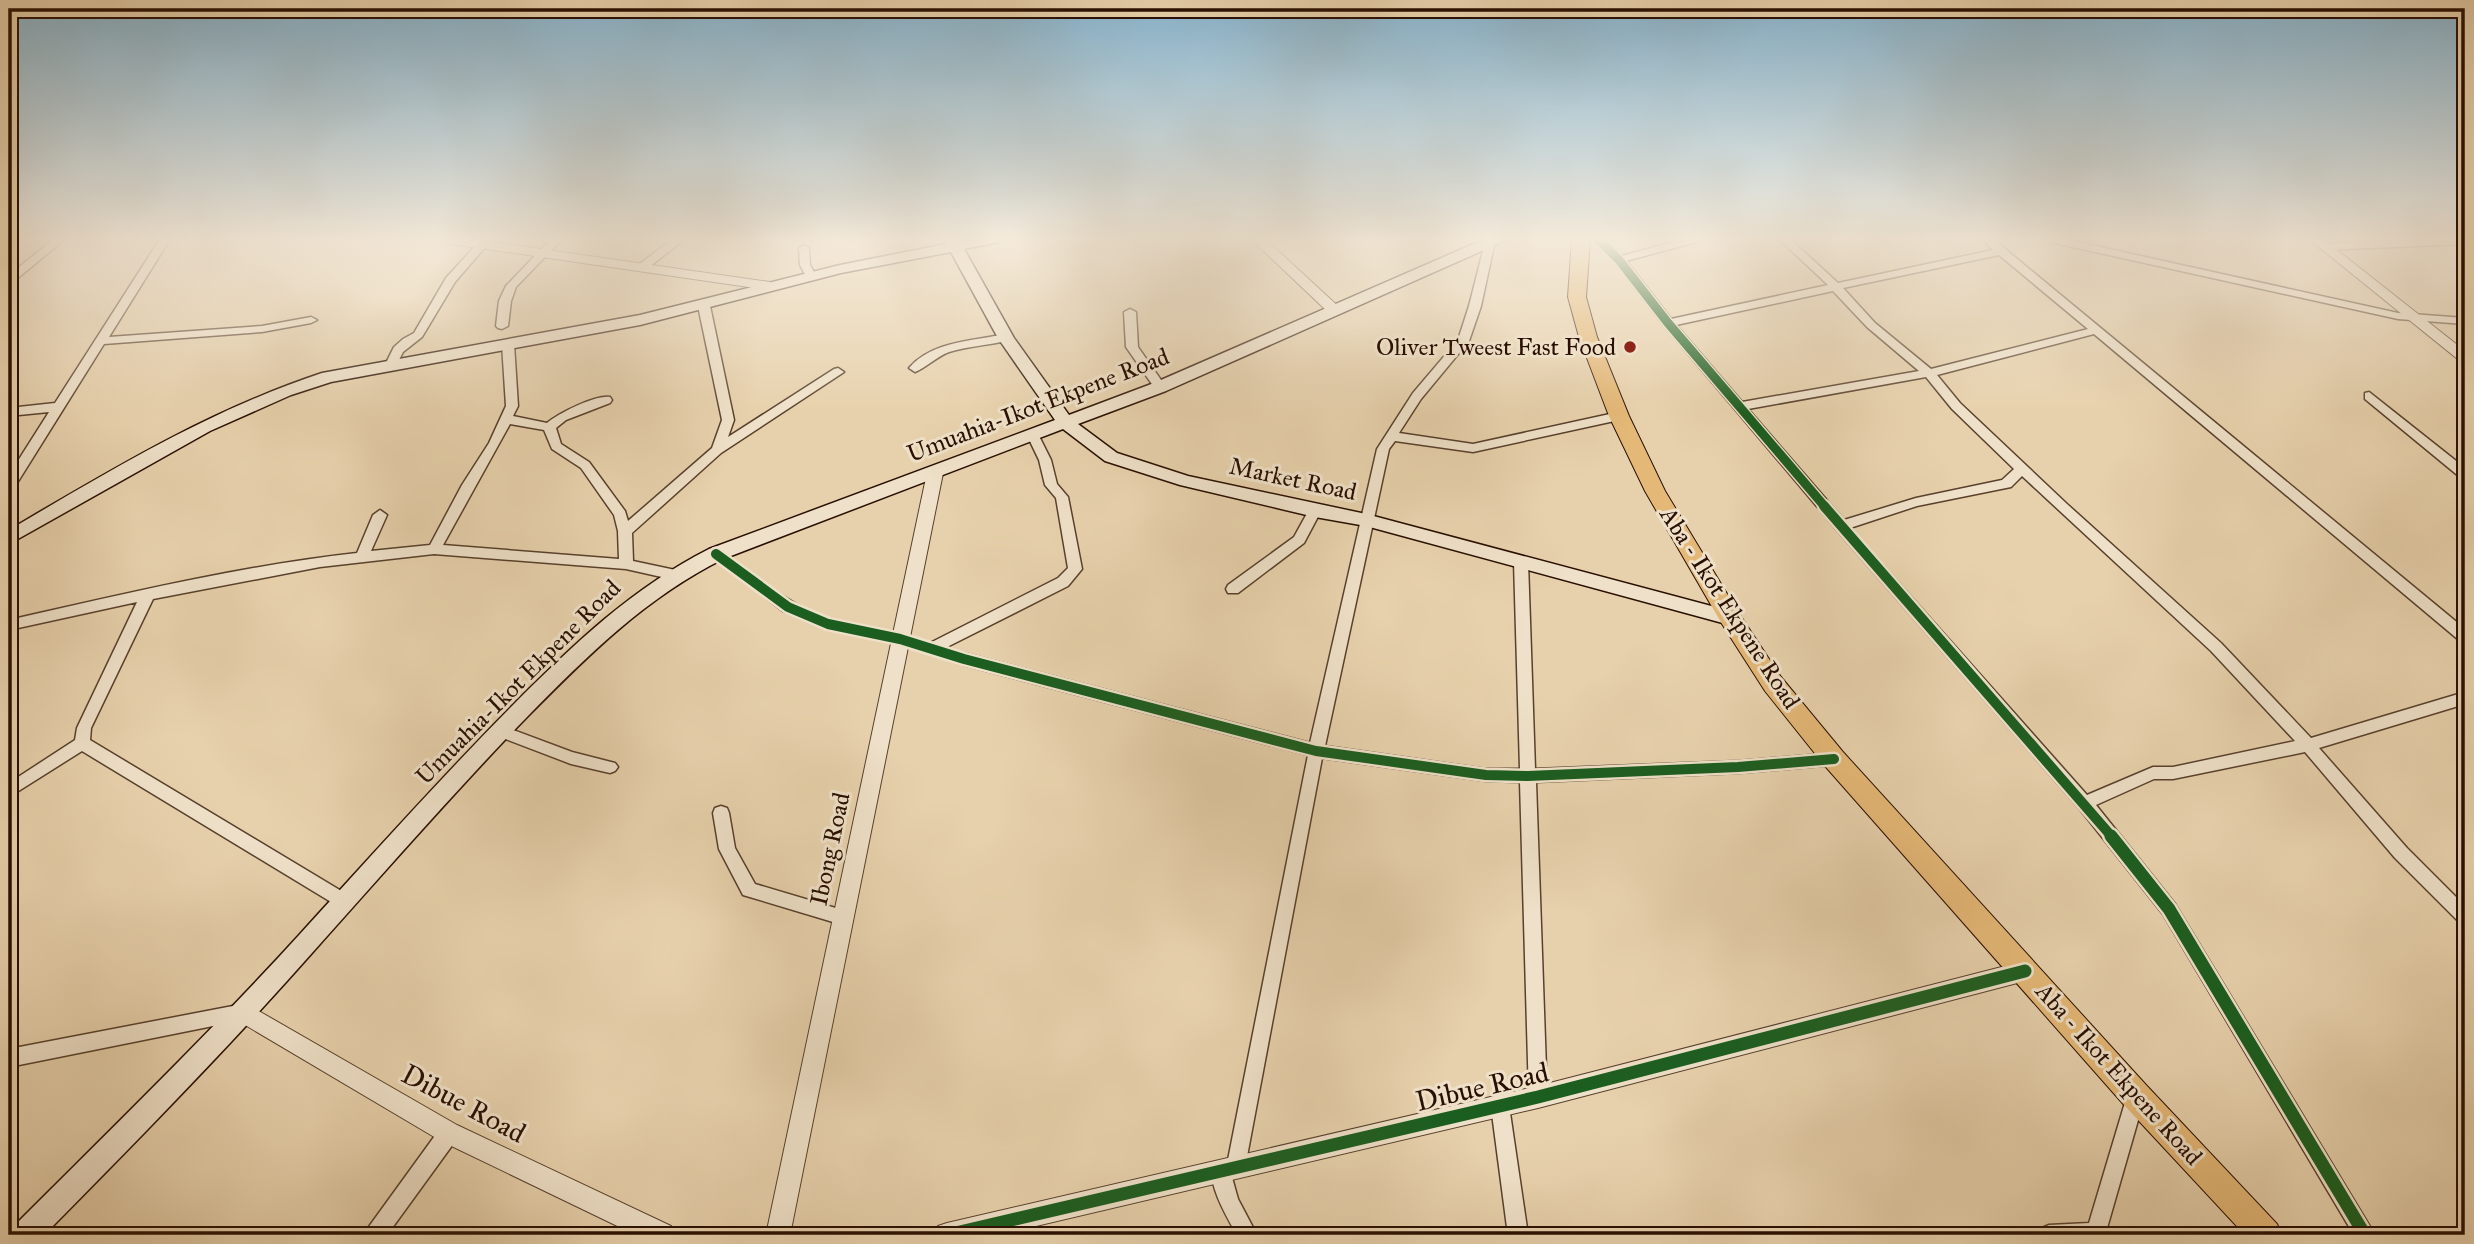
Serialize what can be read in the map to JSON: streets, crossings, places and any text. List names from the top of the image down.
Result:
{
  "streets": {
    "highway": ["Aba - Ikot Ekpene Road"],
    "main road": ["Umuahia-Ikot Ekpene Road", "Market Road"],
    "street": ["Ibong Road", "Dibue Road"]
  },
  "crossings": [
    ["Umuahia-Ikot Ekpene Road", "Market Road"],
    ["Umuahia-Ikot Ekpene Road", "Ibong Road"],
    ["Umuahia-Ikot Ekpene Road", "Dibue Road"],
    ["Market Road", "Aba - Ikot Ekpene Road"],
    ["Aba - Ikot Ekpene Road", "Dibue Road"]
  ],
  "places": ["Oliver Tweest Fast Food"]
}
